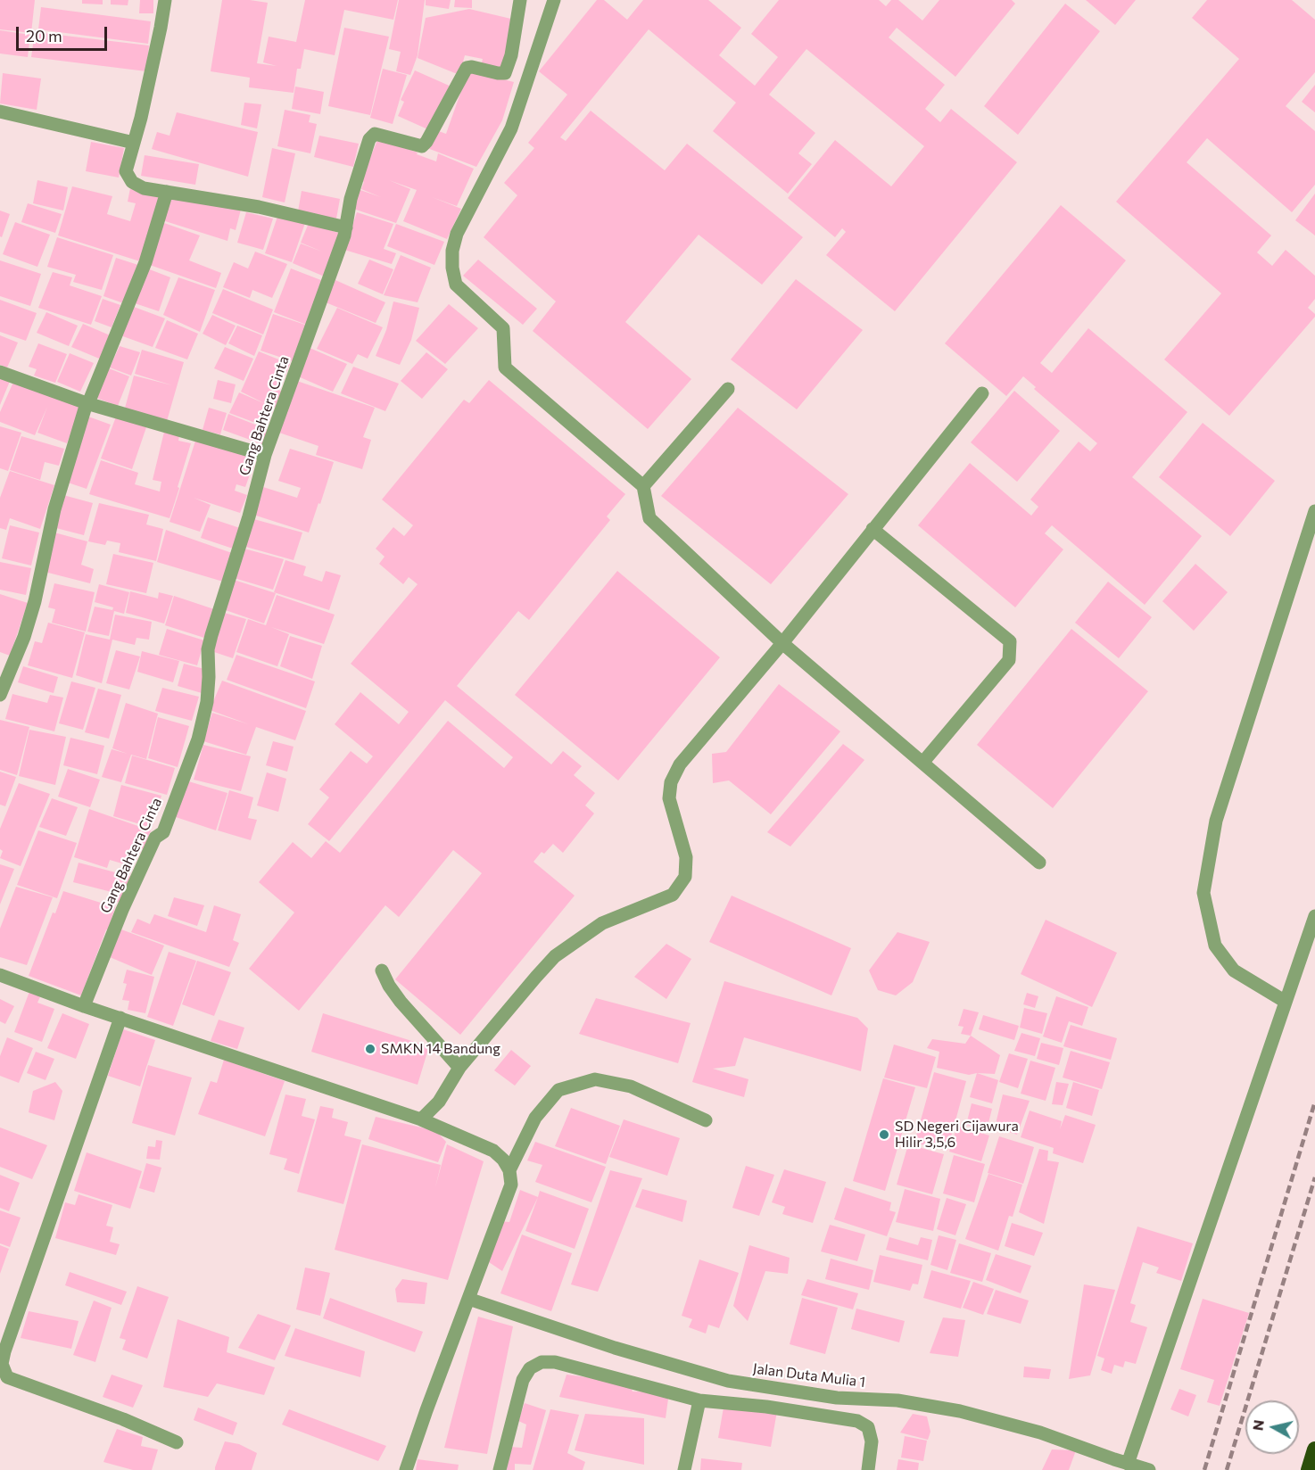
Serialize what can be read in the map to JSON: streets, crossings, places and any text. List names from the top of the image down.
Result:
{
  "streets": {
    "street": ["Gang Bahtera Cinta", "Jalan Duta Mulia 1"]
  },
  "places": ["SMKN 14 Bandung", "SD Negeri Cijawura Hilir 3,5,6"],
  "scale_bar": "20 m",
  "north": "left"
}
